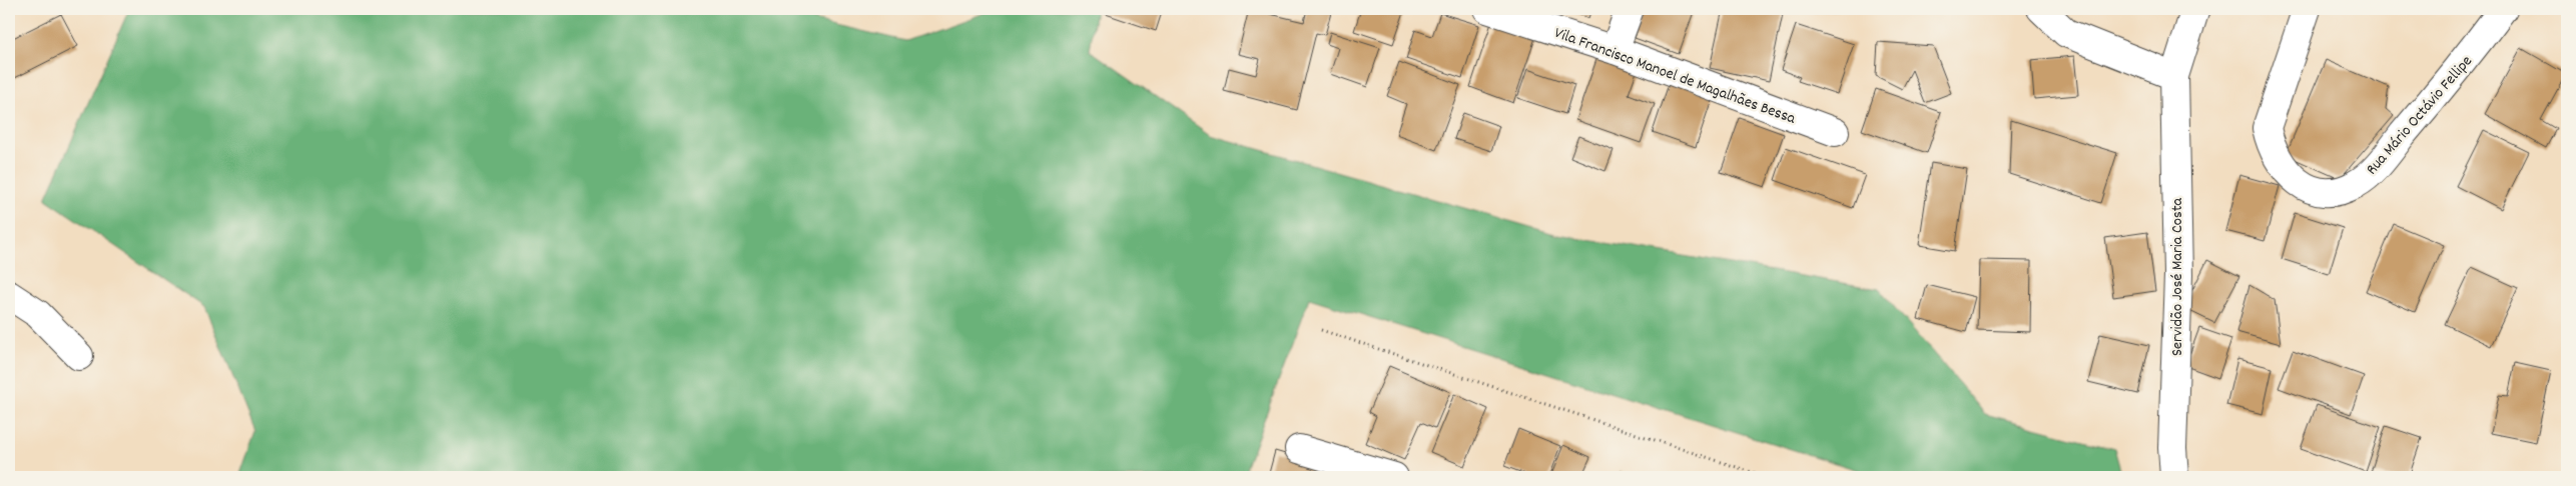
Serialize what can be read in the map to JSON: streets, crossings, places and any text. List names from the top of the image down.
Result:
{
  "streets": {
    "street": ["Vila Francisco Manoel de Magalhães Bessa", "Rua Mário Octávio Fellipe", "Servidão José Maria Costa"]
  }
}
